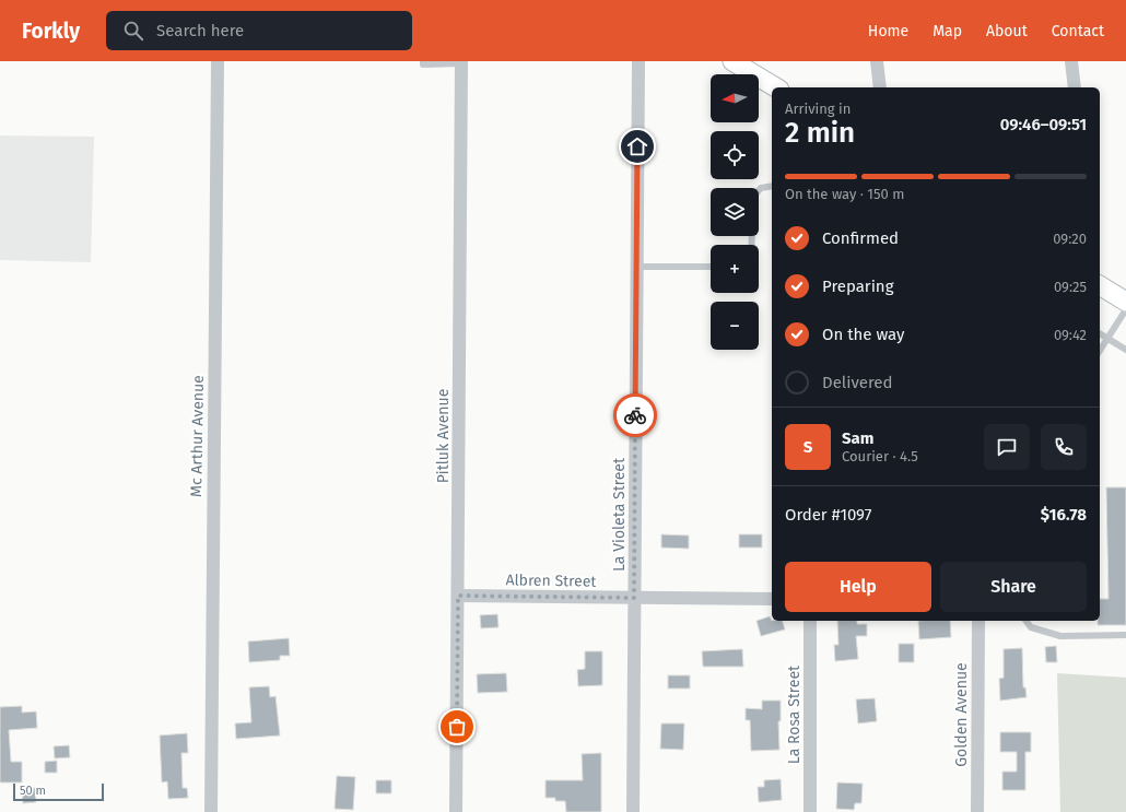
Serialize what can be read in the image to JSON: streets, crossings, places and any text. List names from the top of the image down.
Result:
{
  "streets": {
    "street": [
      "Mc Arthur Avenue",
      "Pitluk Avenue",
      "La Violeta Street",
      "Albren Street",
      "La Rosa Street",
      "Golden Avenue"
    ]
  },
  "crossings": [
    ["Pitluk Avenue", "Albren Street"],
    ["La Violeta Street", "Albren Street"]
  ],
  "scale_bar": "50 m",
  "north": "left",
  "page": {
    "header": "Forkly",
    "search": "Search here",
    "nav": [
      "Home",
      "Map",
      "About",
      "Contact"
    ],
    "map_buttons": ["+", "−"],
    "heading": ["2 min", "Arriving in", "09:46–09:51"],
    "panel": [
      "Sam",
      "Courier · 4.5",
      "Order #1097",
      "$16.78"
    ],
    "bar": "On the way · 150 m",
    "list": [
      ["Confirmed", "09:20"],
      ["Preparing", "09:25"],
      ["On the way", "09:42"],
      "Delivered"
    ],
    "round": "S",
    "buttons": ["Help", "Share"],
    "scale": "50 m"
  }
}
